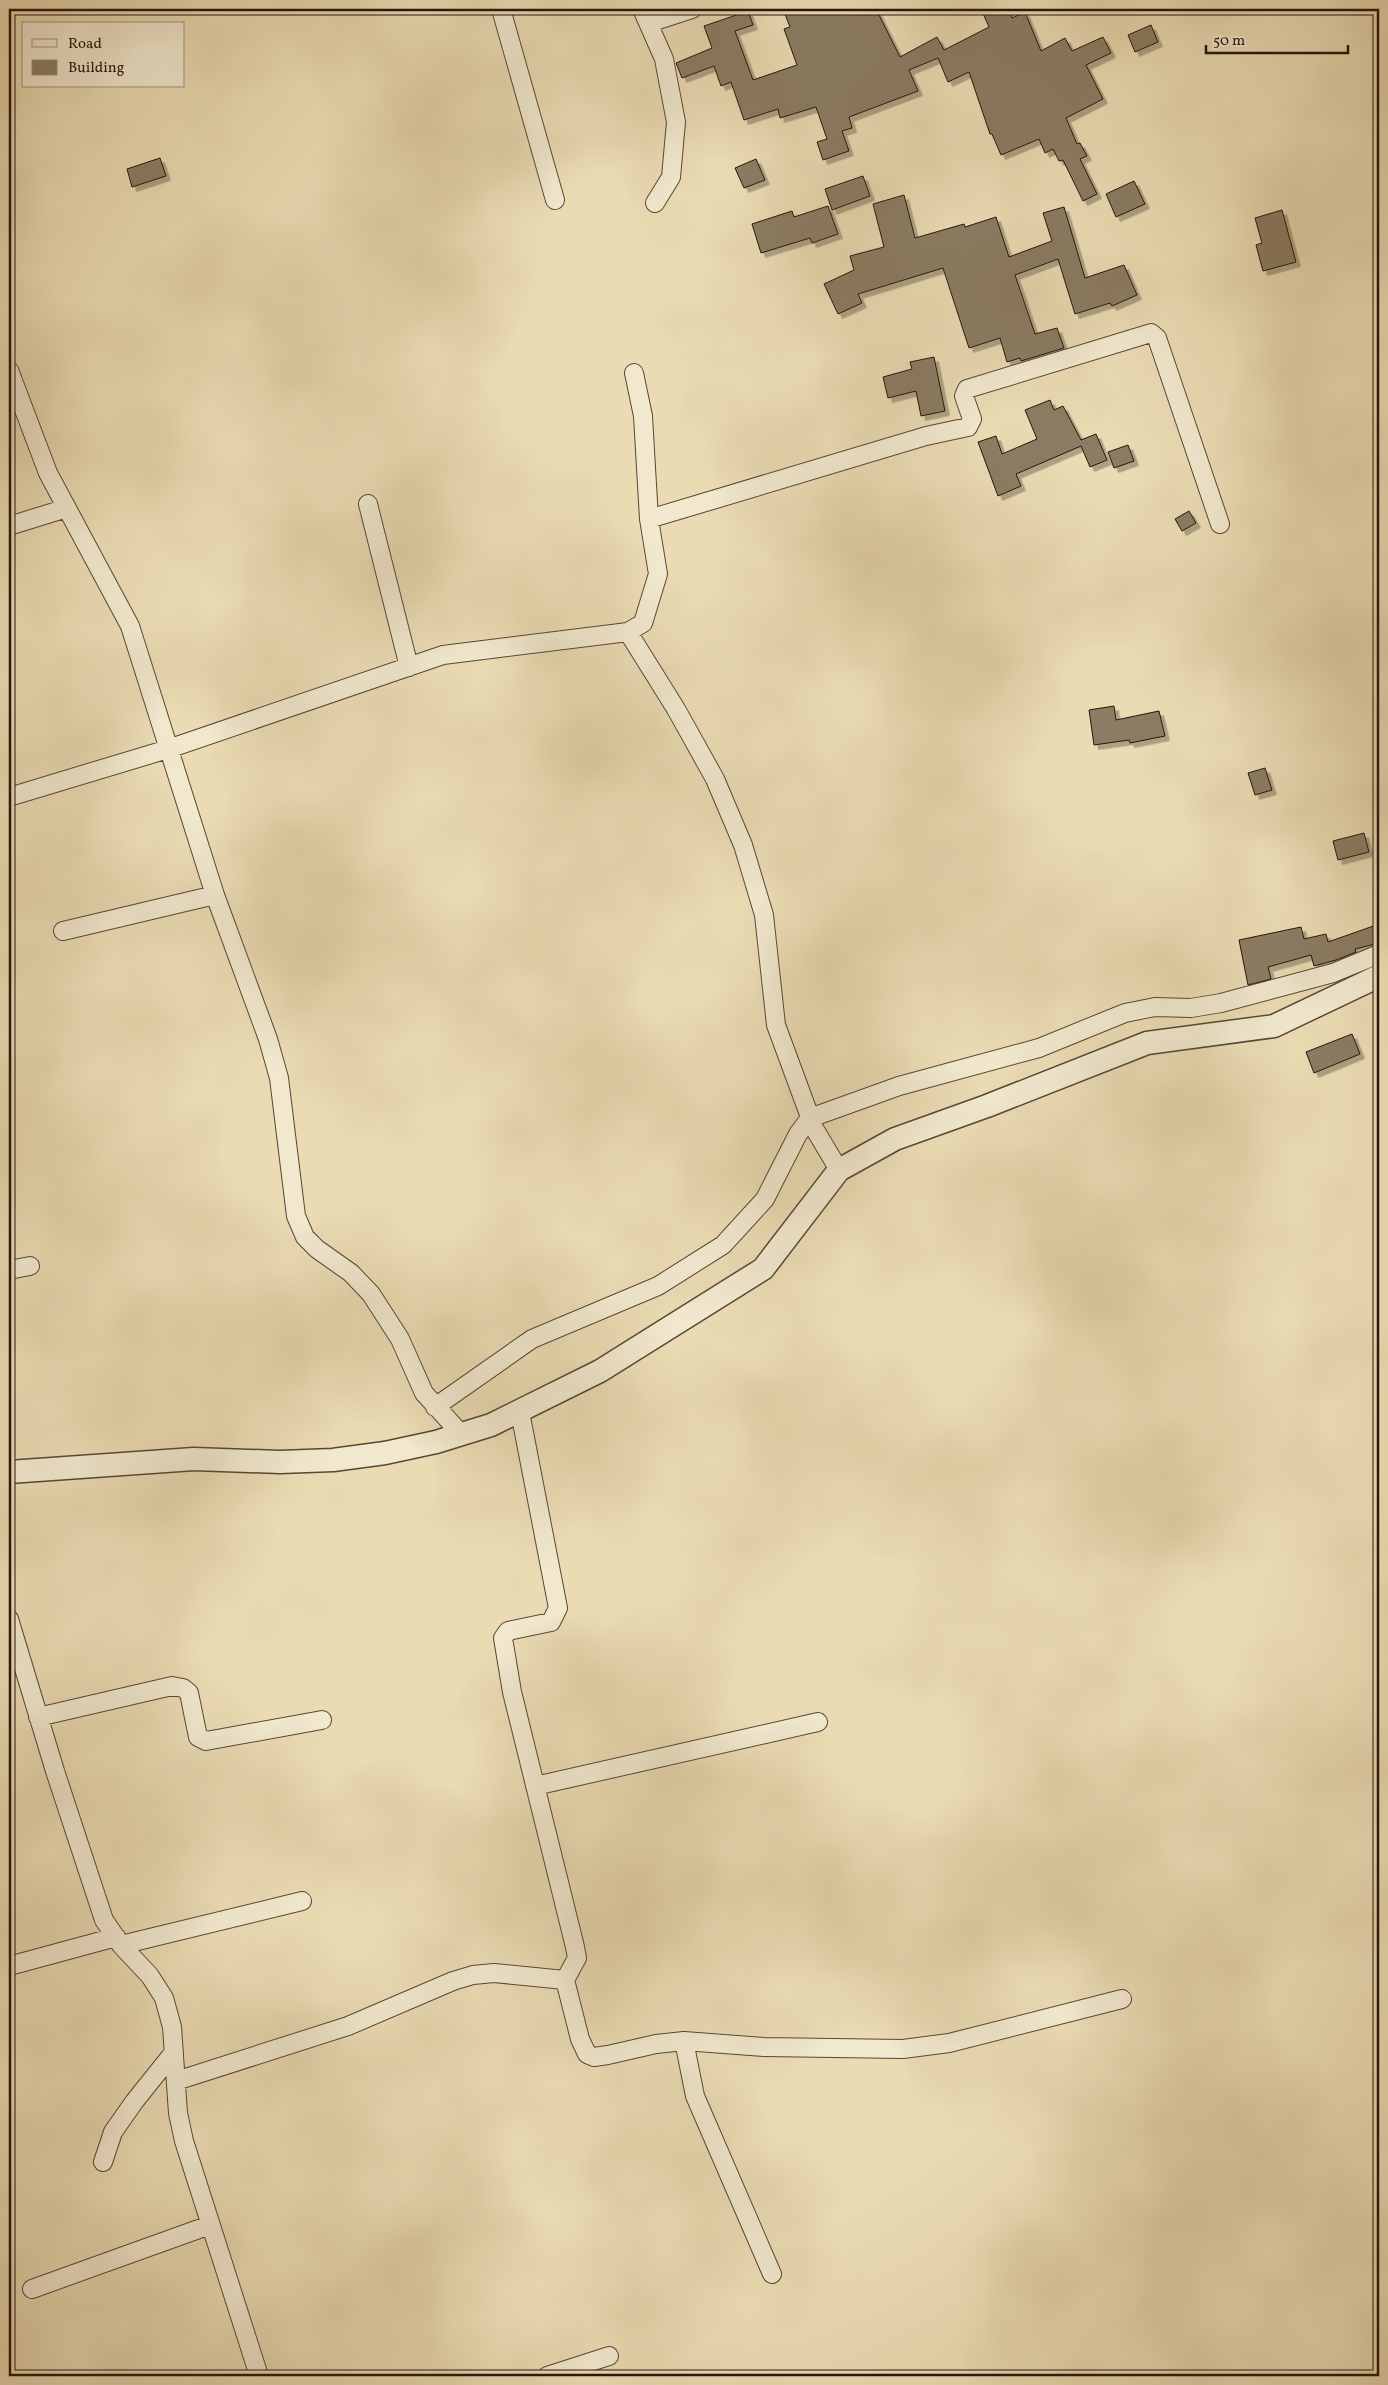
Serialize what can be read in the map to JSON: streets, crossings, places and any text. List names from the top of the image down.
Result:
{
  "legend": ["Road", "Building"],
  "scale_bar": "50 m"
}
